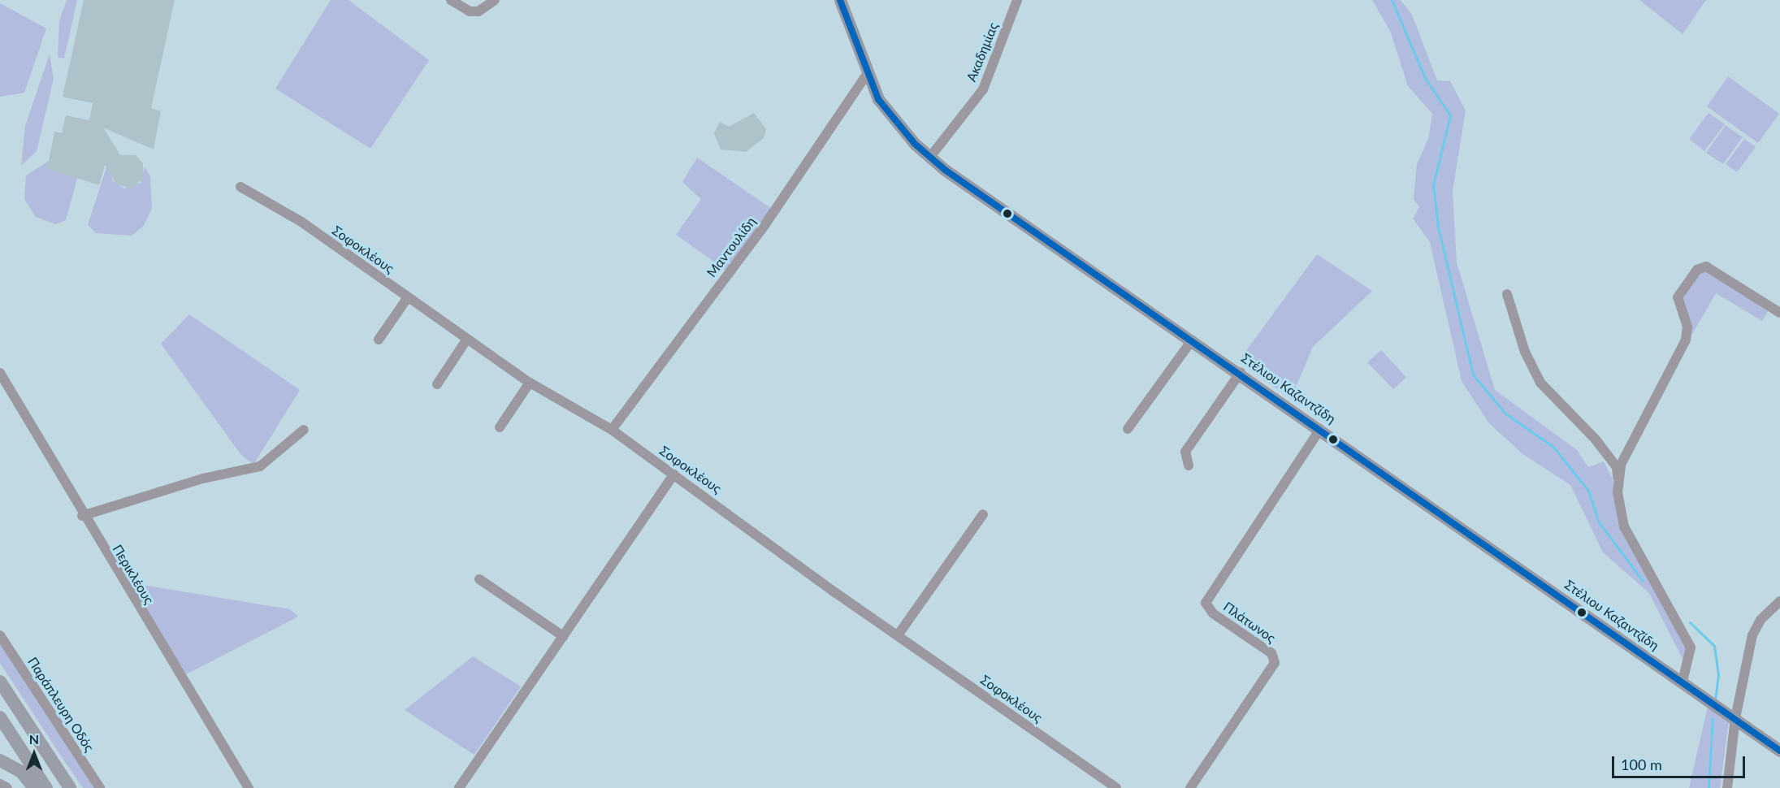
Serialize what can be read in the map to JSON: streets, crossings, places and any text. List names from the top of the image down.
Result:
{
  "streets": {
    "main road": ["Στέλιου Καζαντζίδη"],
    "street": [
      "Ακαδημίας",
      "Μαντουλίδη",
      "Σοφοκλέους",
      "Περικλέους",
      "Πλάτωνος",
      "Παράπλευρη Οδός"
    ]
  },
  "crossings": [
    ["Ακαδημίας", "Στέλιου Καζαντζίδη"],
    ["Μαντουλίδη", "Σοφοκλέους"],
    ["Μαντουλίδη", "Στέλιου Καζαντζίδη"],
    ["Στέλιου Καζαντζίδη", "Πλάτωνος"]
  ],
  "scale_bar": "100 m",
  "north": "top"
}
